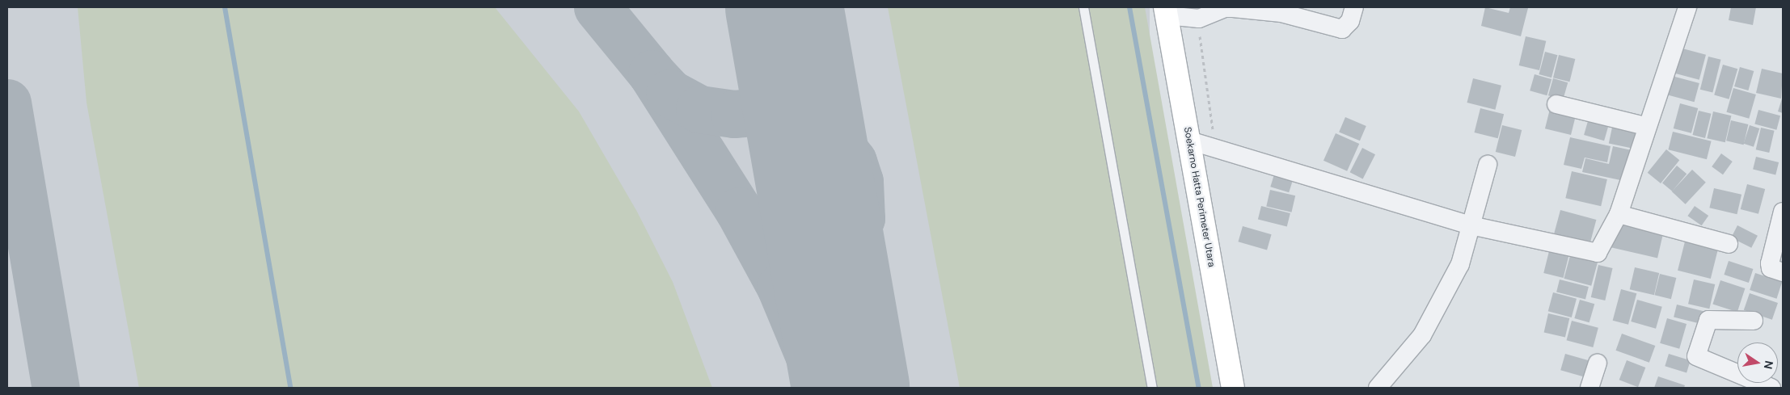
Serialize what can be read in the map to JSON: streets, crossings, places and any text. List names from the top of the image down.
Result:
{
  "streets": {
    "main road": ["Soekarno Hatta Perimeter Utara"]
  },
  "north": "right"
}
